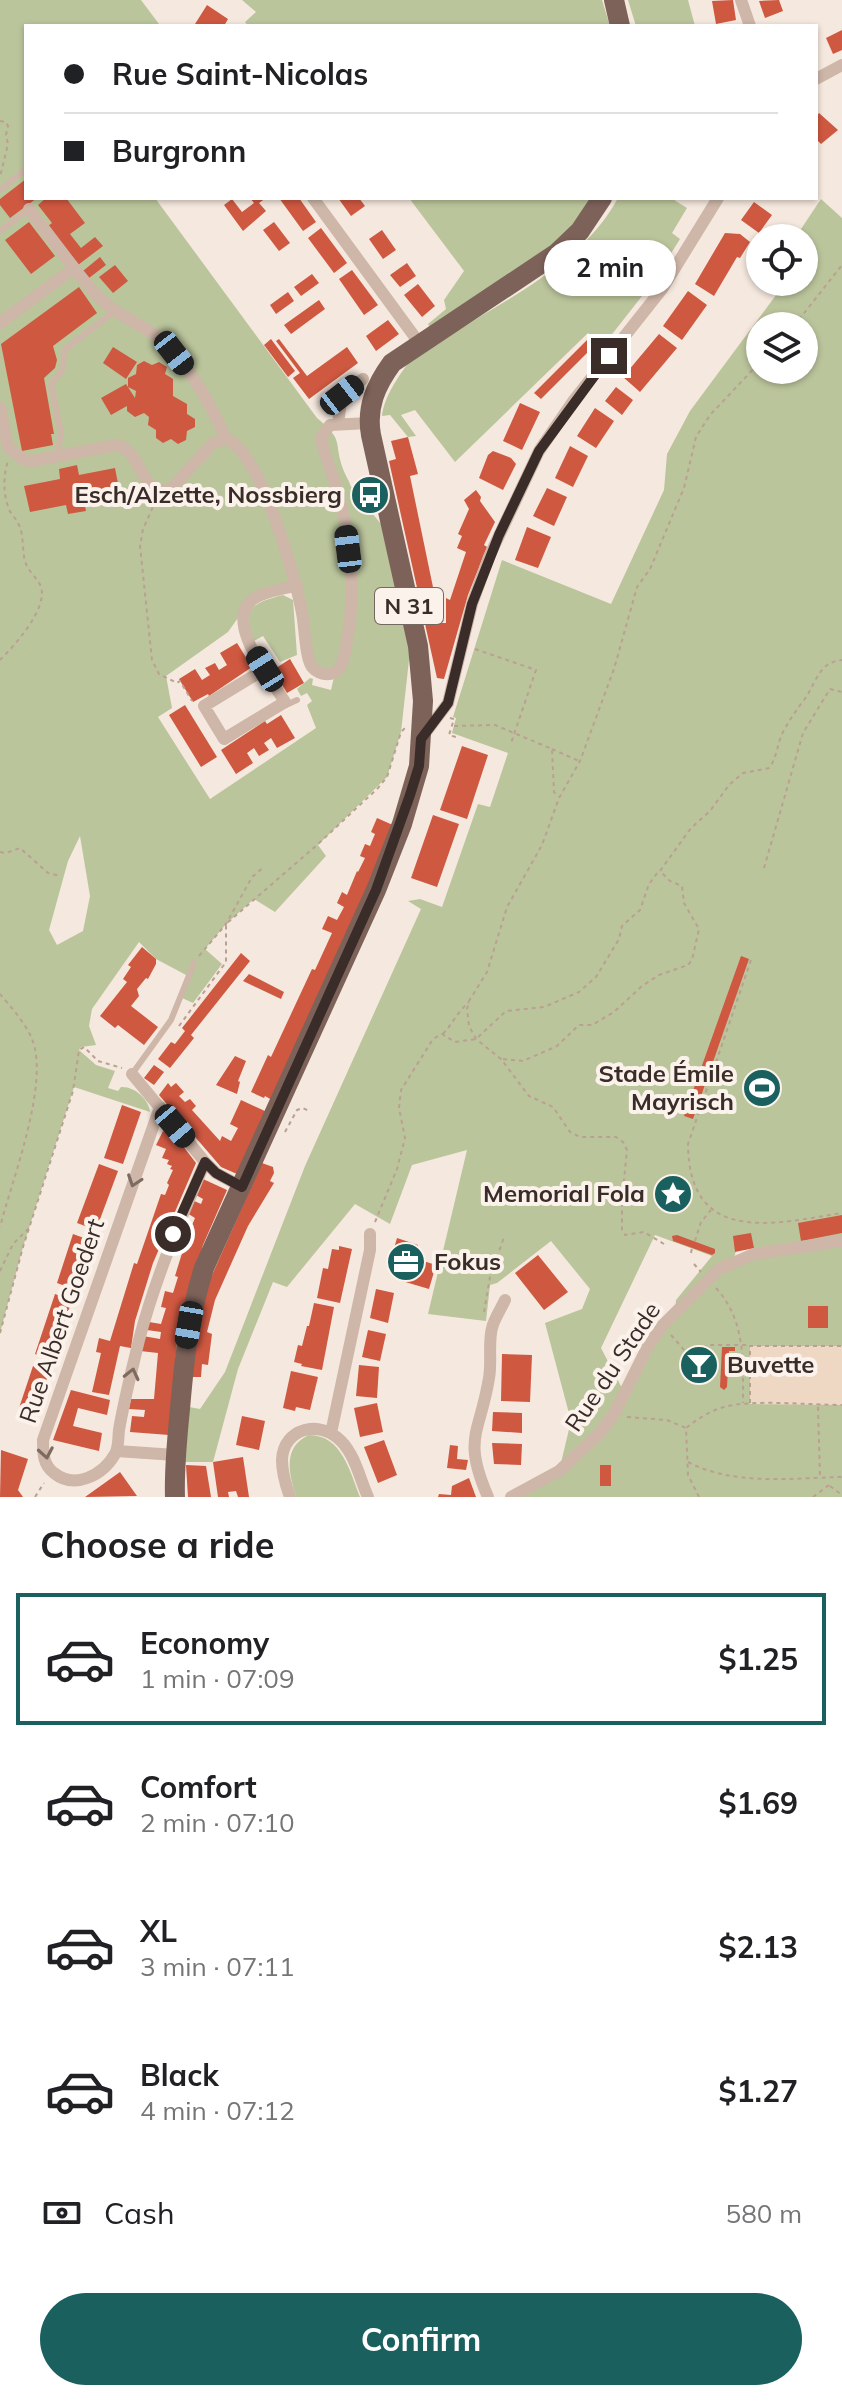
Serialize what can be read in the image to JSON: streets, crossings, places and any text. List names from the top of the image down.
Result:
{
  "streets": {
    "main road": ["N 31"],
    "street": ["Rue Albert Goedert", "Rue du Stade"]
  },
  "places": {
    "bus stop": ["Esch/Alzette, Nossbierg"],
    "sports": ["Stade Émile Mayrisch"],
    "place": ["Memorial Fola"],
    "office": ["Fokus"],
    "bar": ["Buvette"]
  },
  "page": {
    "banner": ["Rue Saint-Nicolas", "Burgronn"],
    "bubble": "2 min",
    "heading": "Choose a ride",
    "list": [
      {
        "name": "Economy",
        "note": "1 min · 07:09",
        "value": "$1.25"
      },
      {
        "name": "Comfort",
        "note": "2 min · 07:10",
        "value": "$1.69"
      },
      {
        "name": "XL",
        "note": "3 min · 07:11",
        "value": "$2.13"
      },
      {
        "name": "Black",
        "note": "4 min · 07:12",
        "value": "$1.27"
      }
    ],
    "pay": ["Cash", "580 m"],
    "buttons": "Confirm"
  }
}
